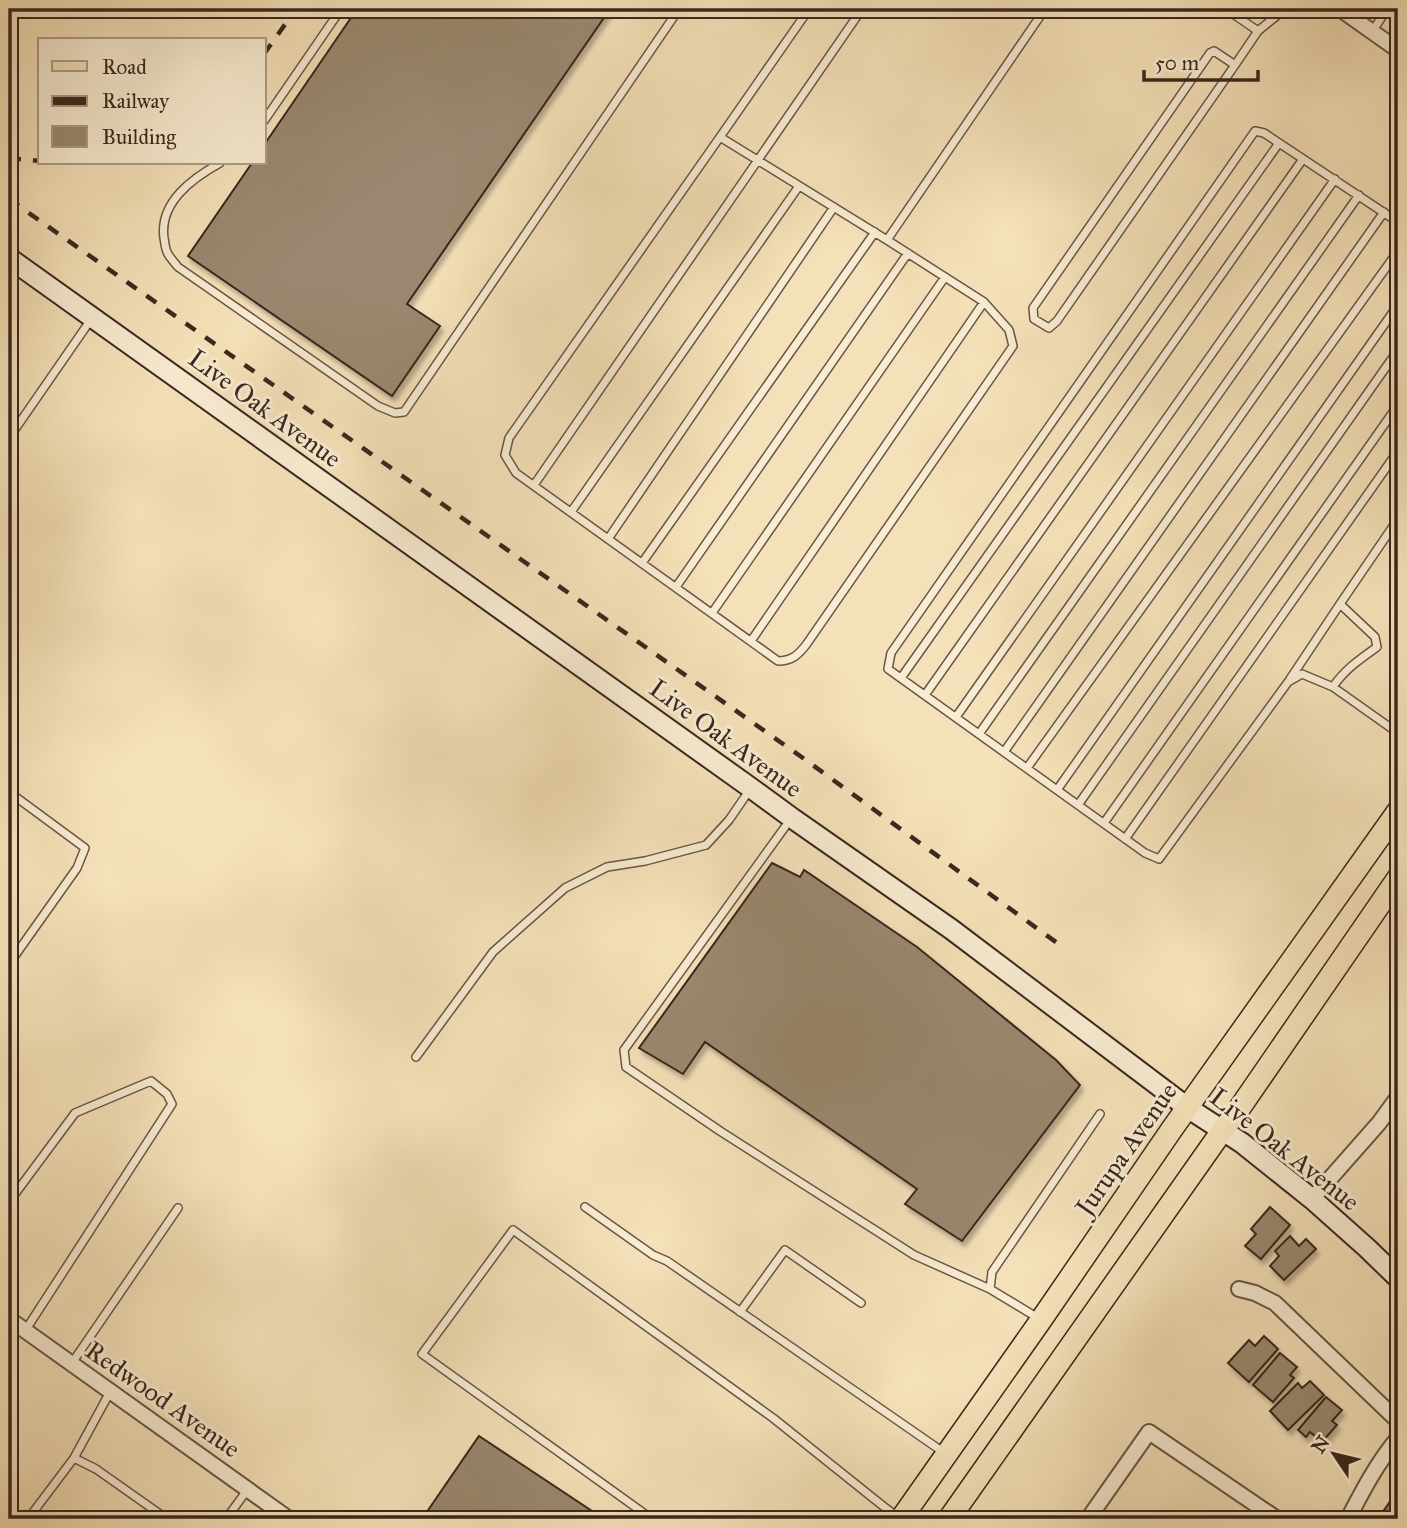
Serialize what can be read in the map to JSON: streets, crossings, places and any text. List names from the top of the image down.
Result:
{
  "streets": {
    "main road": ["Jurupa Avenue"],
    "street": ["Live Oak Avenue", "Redwood Avenue"]
  },
  "crossings": [
    ["Live Oak Avenue", "Jurupa Avenue"]
  ],
  "legend": ["Road", "Railway", "Building"],
  "scale_bar": "50 m",
  "north": "top left"
}
